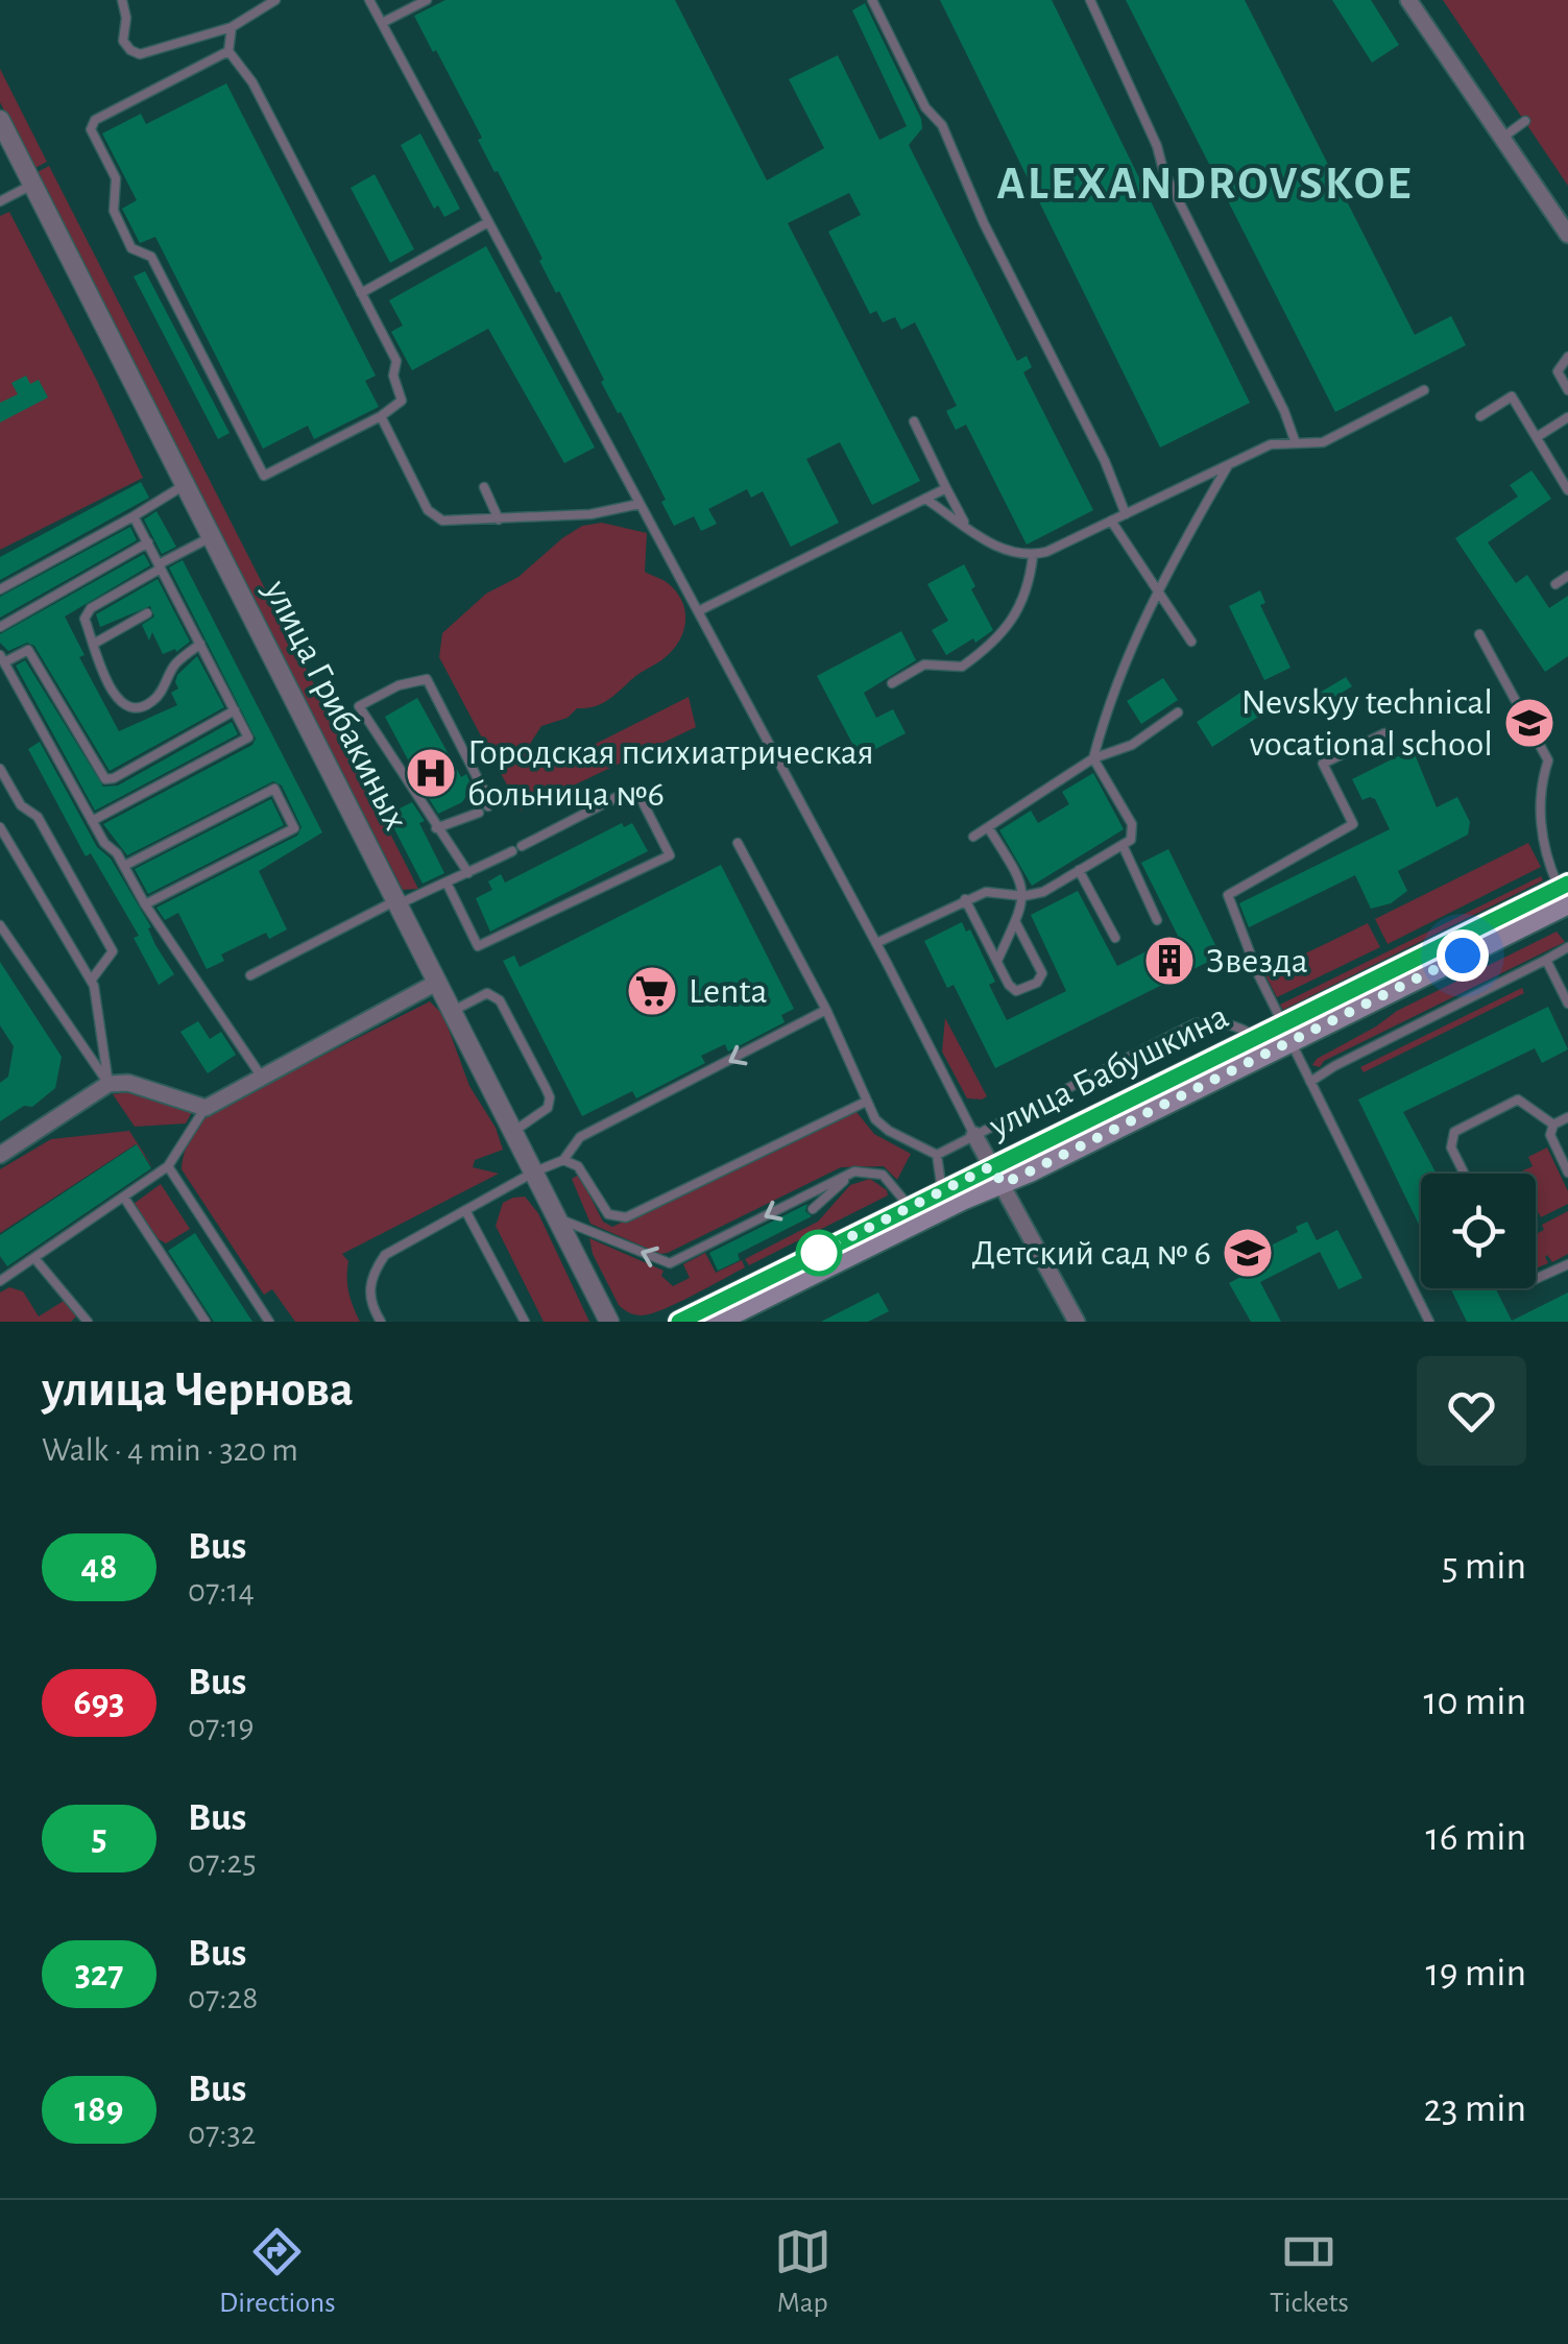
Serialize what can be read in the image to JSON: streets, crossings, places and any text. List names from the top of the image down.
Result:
{
  "streets": {
    "main road": ["улица Бабушкина"],
    "street": ["улица Грибакиных"]
  },
  "districts": ["ALEXANDROVSKOE"],
  "places": {
    "school or university": ["Nevskyy technical vocational school", "Детский сад № 6"],
    "hospital": ["Городская психиатрическая больница №6"],
    "building": ["Звезда"],
    "supermarket": ["Lenta"]
  },
  "lines": ["bus line 48"],
  "page": {
    "heading": ["улица Чернова", "Walk · 4 min · 320 m"],
    "list": [
      {
        "mark": "48",
        "name": "Bus",
        "note": "07:14",
        "value": "5 min"
      },
      {
        "mark": "693",
        "name": "Bus",
        "note": "07:19",
        "value": "10 min"
      },
      {
        "mark": "5",
        "name": "Bus",
        "note": "07:25",
        "value": "16 min"
      },
      {
        "mark": "327",
        "name": "Bus",
        "note": "07:28",
        "value": "19 min"
      },
      {
        "mark": "189",
        "name": "Bus",
        "note": "07:32",
        "value": "23 min"
      }
    ],
    "tabs": ["Directions", "Map", "Tickets"]
  }
}
